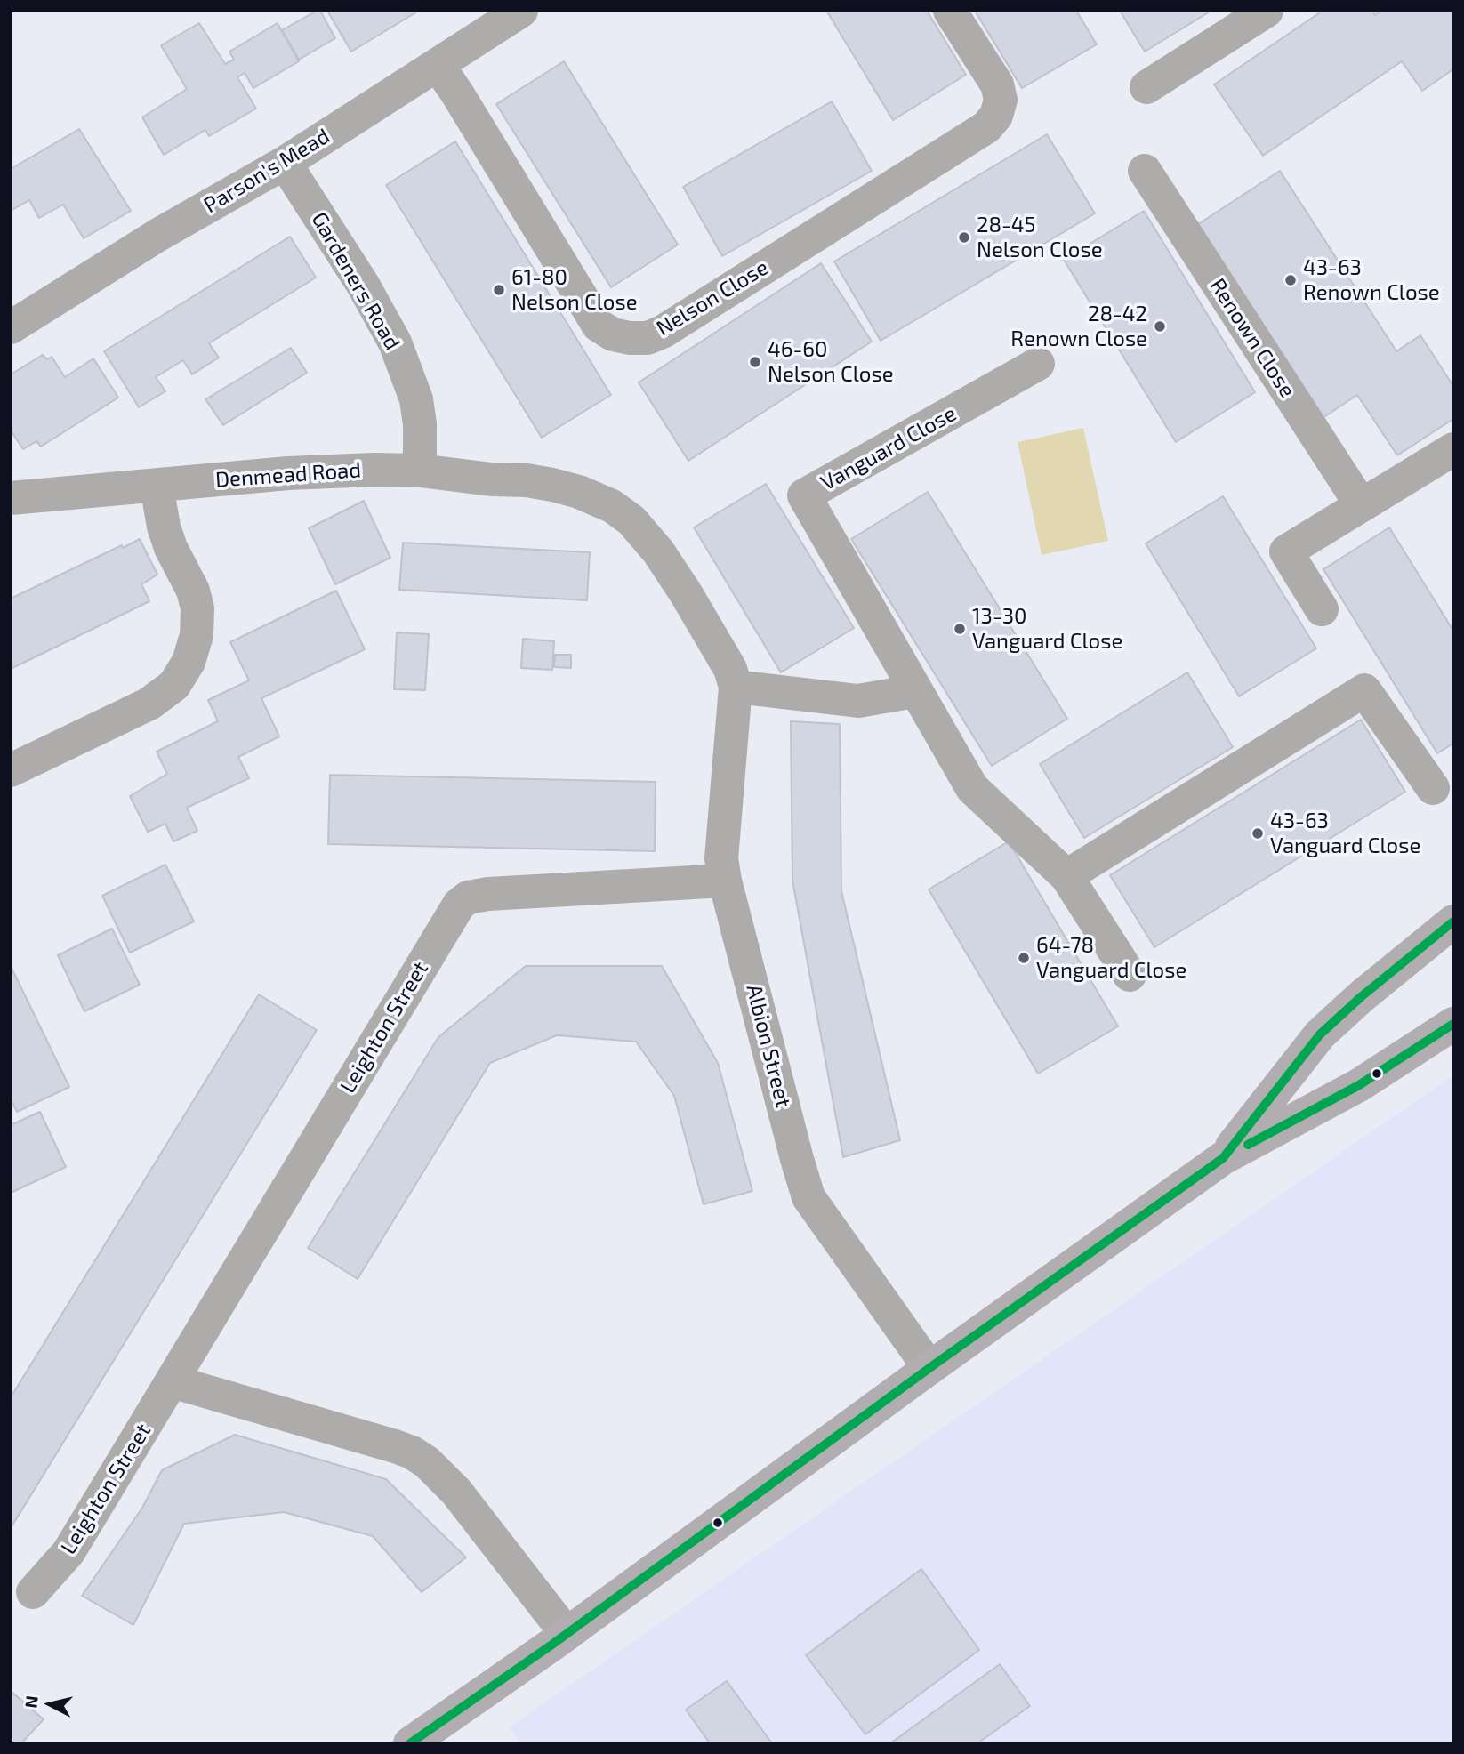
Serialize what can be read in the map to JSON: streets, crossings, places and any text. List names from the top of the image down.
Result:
{
  "streets": {
    "street": [
      "Parson's Mead",
      "Gardeners Road",
      "Nelson Close",
      "Renown Close",
      "Vanguard Close",
      "Denmead Road",
      "Leighton Street",
      "Albion Street"
    ]
  },
  "crossings": [
    ["Parson's Mead", "Gardeners Road"],
    ["Parson's Mead", "Nelson Close"],
    ["Gardeners Road", "Denmead Road"],
    ["Leighton Street", "Albion Street"]
  ],
  "places": [
    "28-45 Nelson Close",
    "43-63 Renown Close",
    "61-80 Nelson Close",
    "28-42 Renown Close",
    "46-60 Nelson Close",
    "13-30 Vanguard Close",
    "43-63 Vanguard Close",
    "64-78 Vanguard Close"
  ],
  "north": "left"
}
